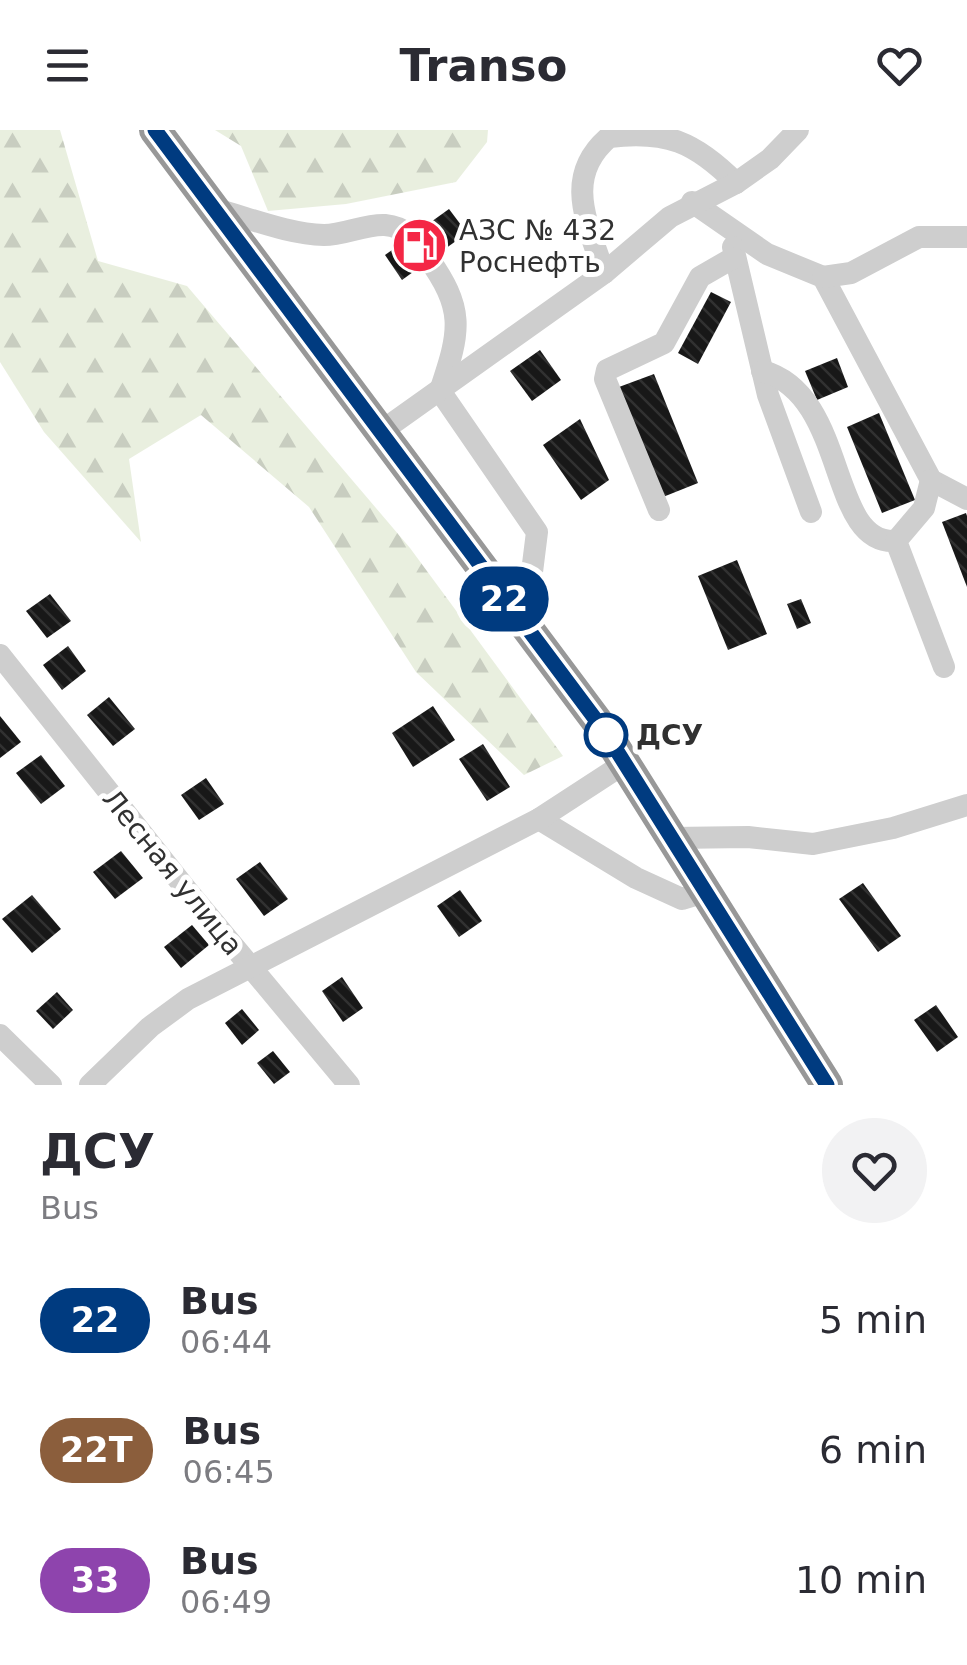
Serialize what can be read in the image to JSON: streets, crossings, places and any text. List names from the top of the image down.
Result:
{
  "streets": {
    "street": ["Лесная улица"]
  },
  "places": {
    "fuel station": ["АЗС № 432 Роснефть"],
    "other": ["ДСУ"]
  },
  "lines": ["bus line 22"],
  "page": {
    "header": "Transo",
    "on_map": "22",
    "heading": ["ДСУ", "Bus"],
    "list": [
      {
        "mark": "22",
        "name": "Bus",
        "note": "06:44",
        "value": "5 min"
      },
      {
        "mark": "22Т",
        "name": "Bus",
        "note": "06:45",
        "value": "6 min"
      },
      {
        "mark": "33",
        "name": "Bus",
        "note": "06:49",
        "value": "10 min"
      }
    ]
  }
}
